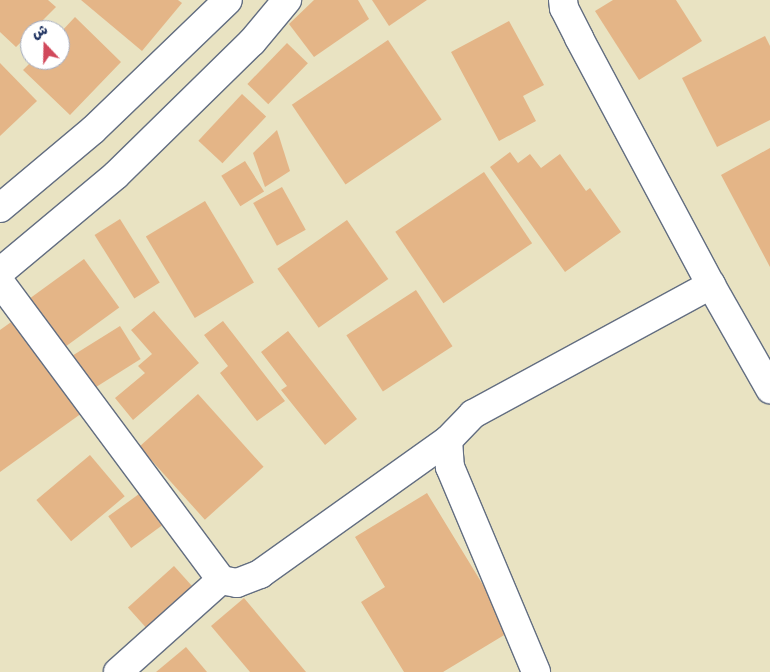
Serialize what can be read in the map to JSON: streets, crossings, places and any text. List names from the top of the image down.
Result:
{
  "north": "top"
}
